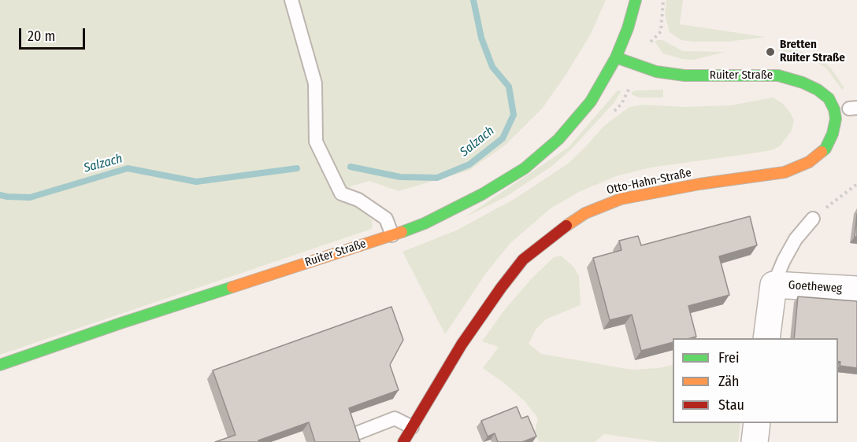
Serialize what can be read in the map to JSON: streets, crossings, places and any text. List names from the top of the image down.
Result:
{
  "streets": {
    "street": ["Ruiter Straße", "Otto-Hahn-Straße", "Goetheweg"]
  },
  "crossings": [
    ["Ruiter Straße", "Otto-Hahn-Straße"]
  ],
  "water": ["Salzach"],
  "places": ["Bretten Ruiter Straße"],
  "legend": ["Frei", "Zäh", "Stau"],
  "scale_bar": "20 m"
}
